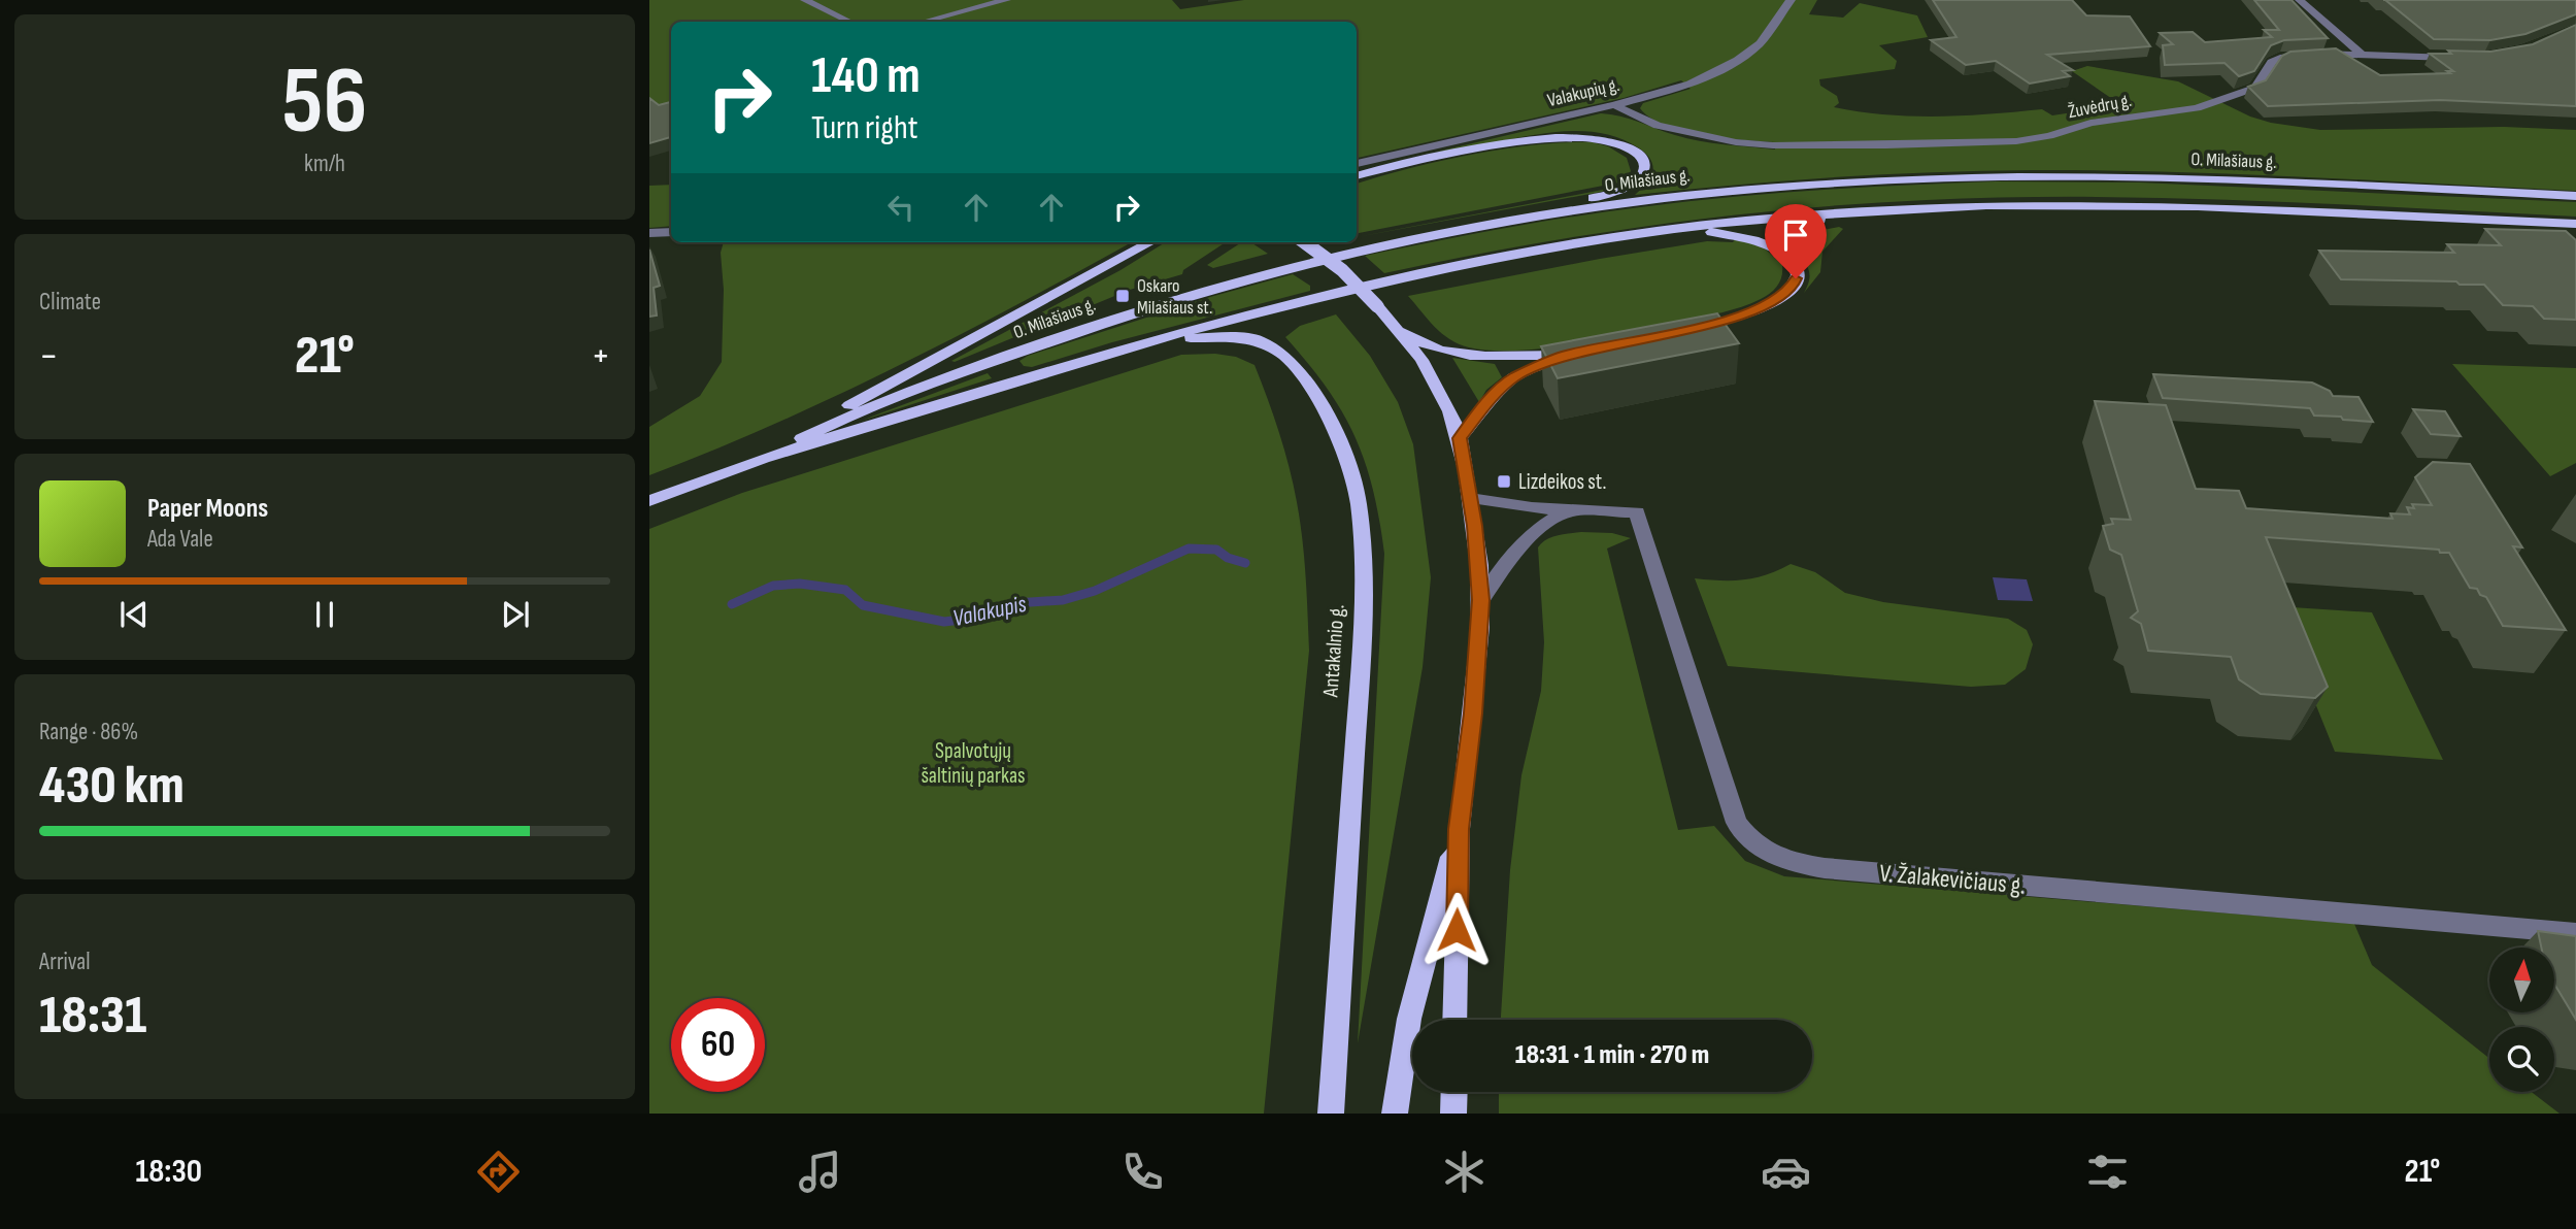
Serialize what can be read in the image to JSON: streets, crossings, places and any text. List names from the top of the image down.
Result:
{
  "streets": {
    "main road": ["O. Milašiaus g.", "Antakalnio g."],
    "street": ["Valakupių g.", "Žuvėdrų g.", "V. Žalakevičiaus g."]
  },
  "crossings": [
    ["Valakupių g.", "Žuvėdrų g."],
    ["O. Milašiaus g.", "Antakalnio g."]
  ],
  "water": ["Valakupis"],
  "parks": ["Spalvotųjų šaltinių parkas"],
  "places": {
    "transit": ["Oskaro Milašiaus st.", "Lizdeikos st."]
  },
  "north": "top",
  "page": {
    "tile": [
      ["56", "km/h"],
      "Climate",
      ["Range · 86%", "430 km"],
      ["Arrival", "18:31"]
    ],
    "turn": ["140 m", "Turn right"],
    "heat": ["−", "21°", "+"],
    "song": ["Paper Moons", "Ada Vale"],
    "limit": "60",
    "trip": "18:31 · 1 min · 270 m",
    "tabs": ["18:30", "21°"]
  }
}
